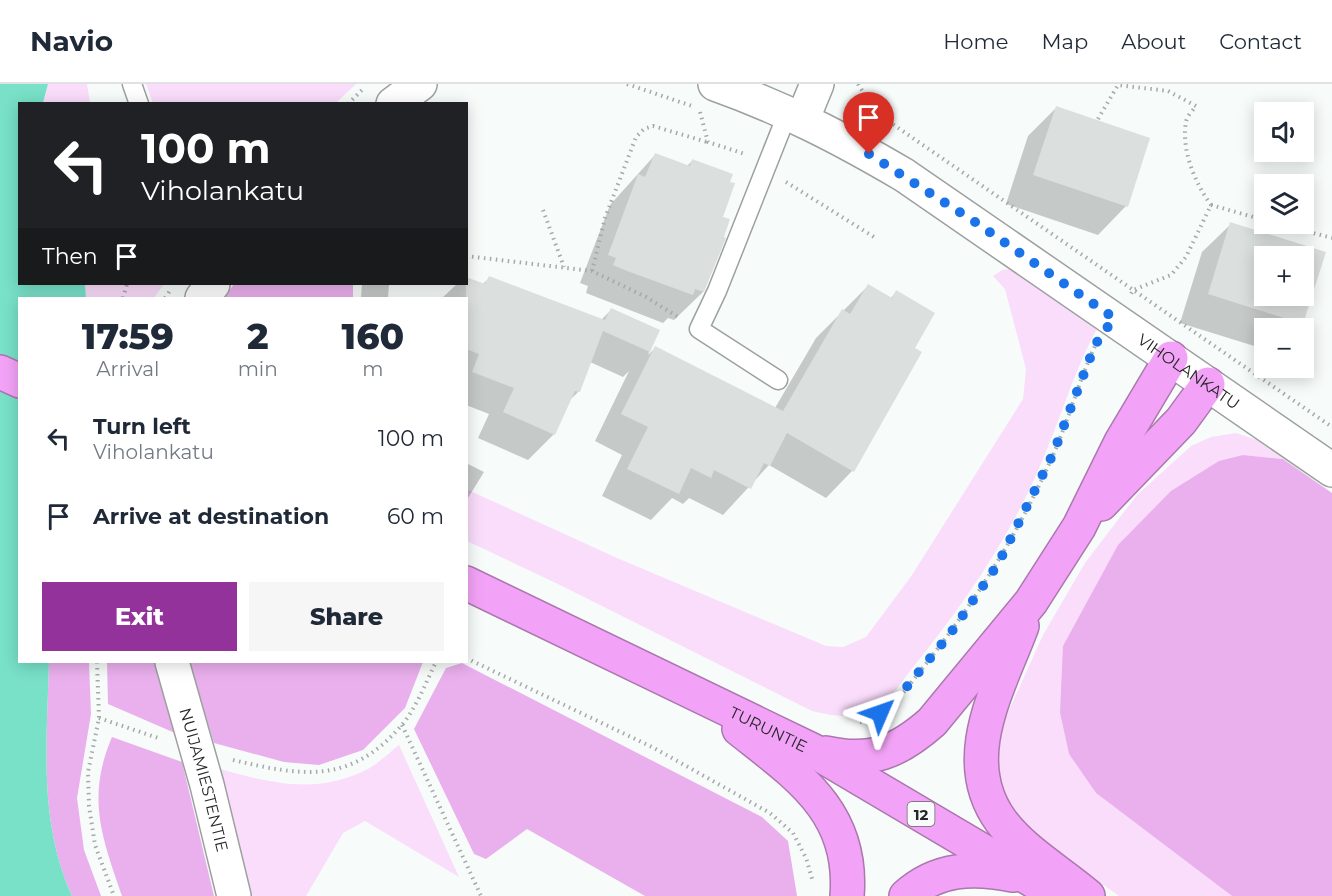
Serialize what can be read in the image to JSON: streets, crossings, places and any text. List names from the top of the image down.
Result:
{
  "streets": {
    "highway": ["TURUNTIE", "12"],
    "main road": ["VIHOLANKATU", "NUIJAMIESTENTIE"]
  },
  "page": {
    "header": "Navio",
    "nav": [
      "Home",
      "Map",
      "About",
      "Contact"
    ],
    "map_buttons": ["+", "−"],
    "turn": ["100 m", "Viholankatu"],
    "then": "Then",
    "eta": [
      "17:59",
      "Arrival",
      "2",
      "min",
      "160",
      "m"
    ],
    "list": [
      {
        "name": "Turn left",
        "note": "Viholankatu",
        "value": "100 m"
      },
      {
        "name": "Arrive at destination",
        "value": "60 m"
      }
    ],
    "buttons": ["Exit", "Share"]
  }
}
